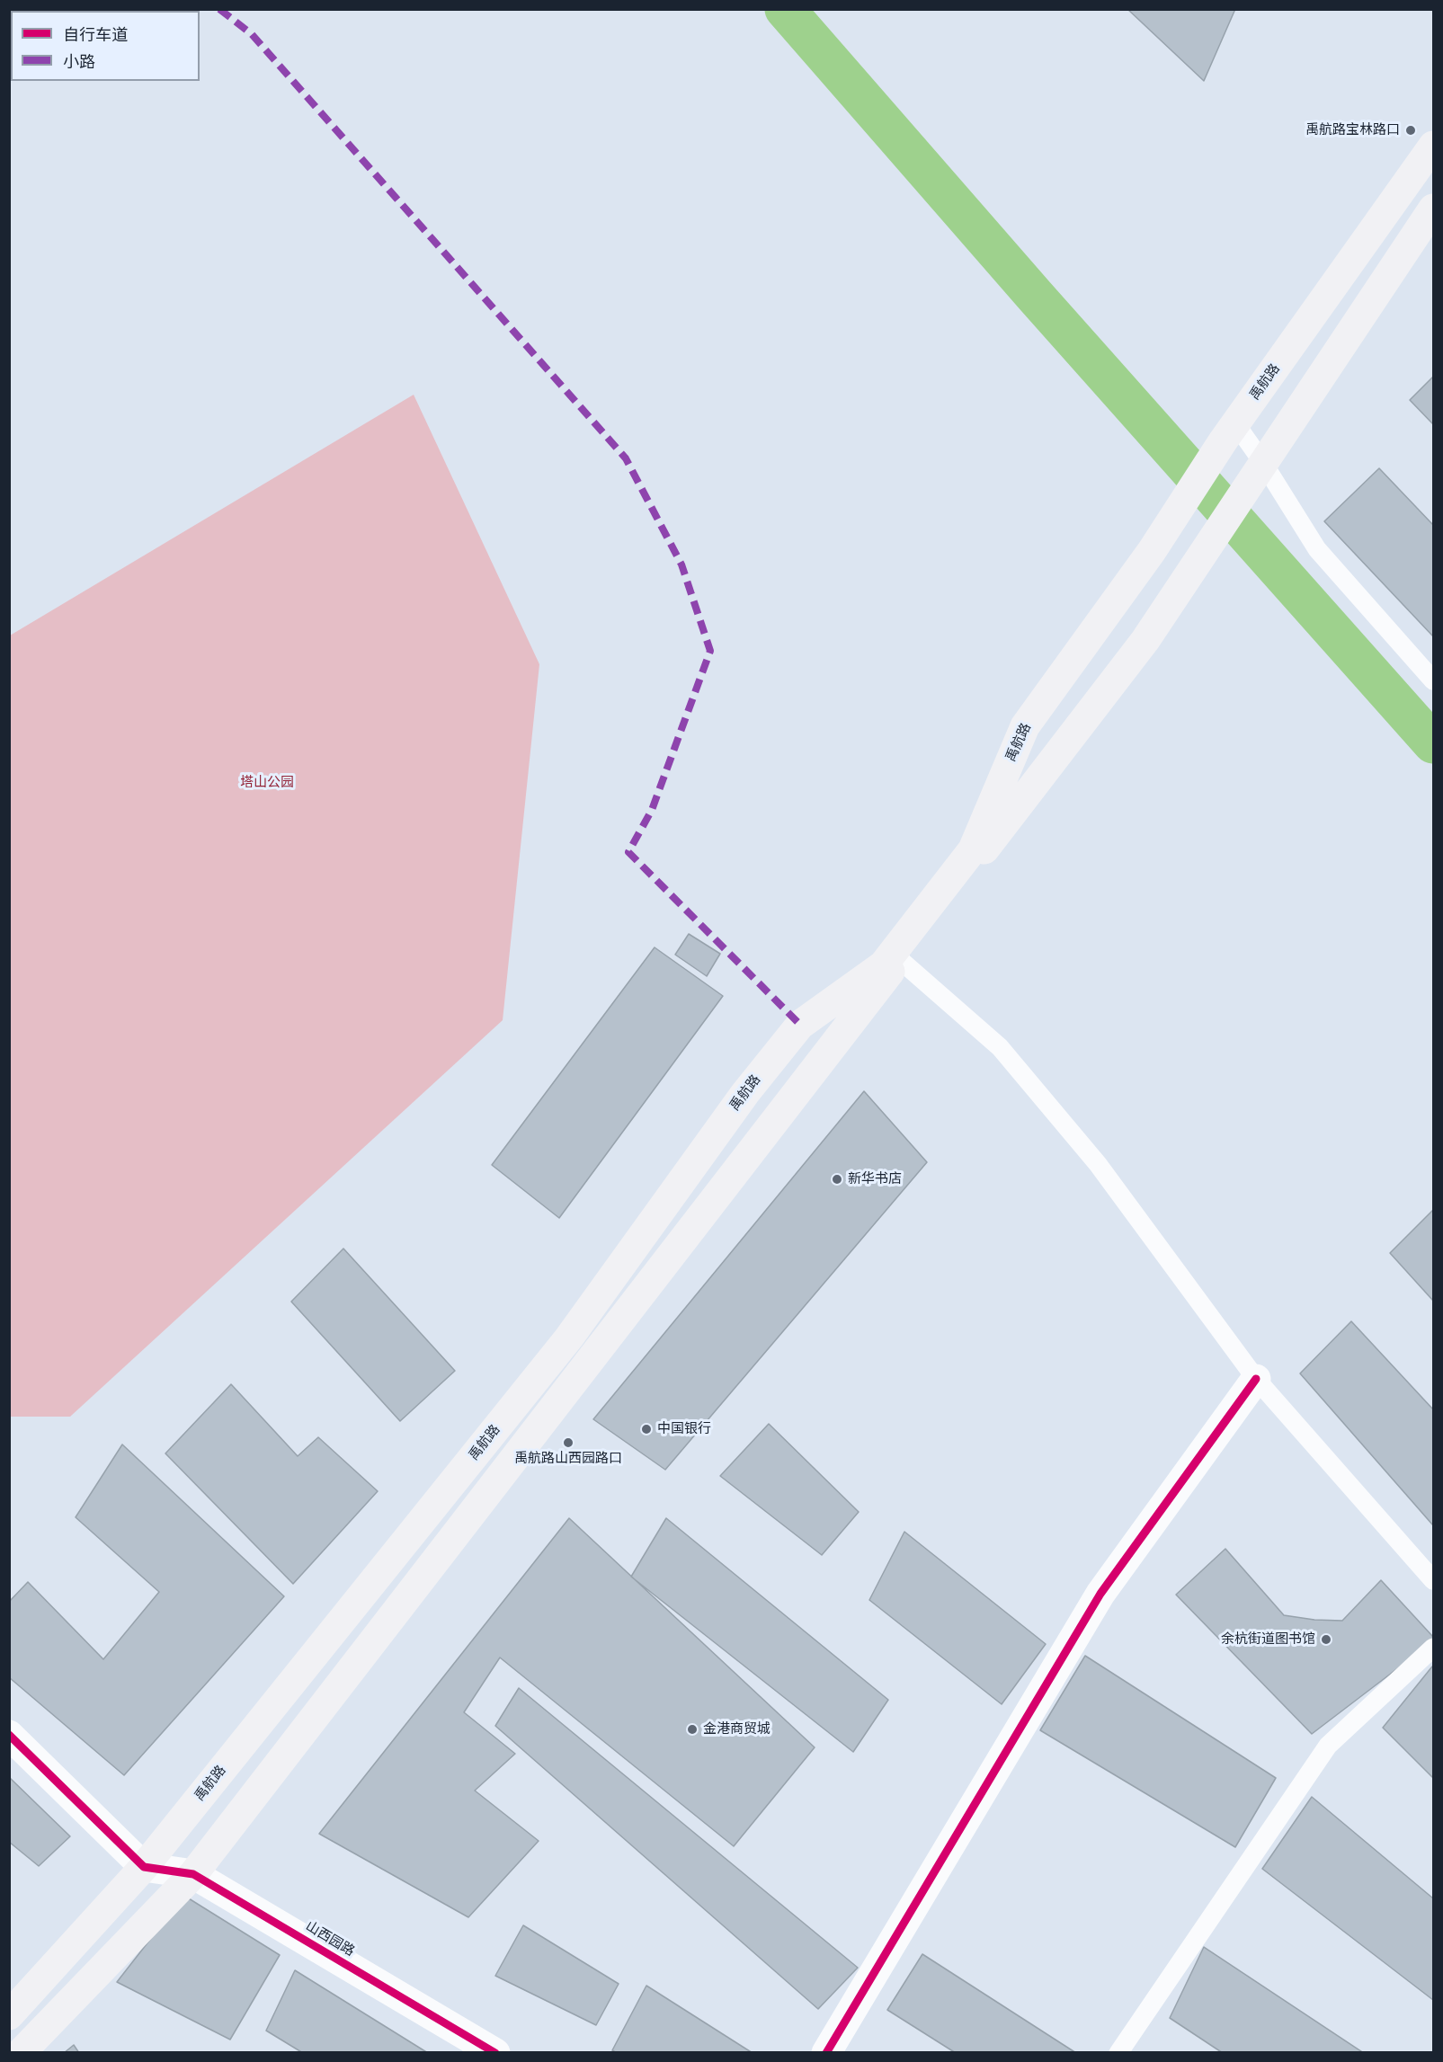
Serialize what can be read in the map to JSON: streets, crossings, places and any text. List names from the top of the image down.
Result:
{
  "streets": {
    "main road": ["禹航路"],
    "street": ["山西园路"]
  },
  "crossings": [
    ["禹航路", "山西园路"]
  ],
  "parks": ["塔山公园"],
  "places": [
    "禹航路宝林路口",
    "新华书店",
    "中国银行",
    "禹航路山西园路口",
    "余杭街道图书馆",
    "金港商贸城"
  ],
  "legend": ["自行车道", "小路"]
}
